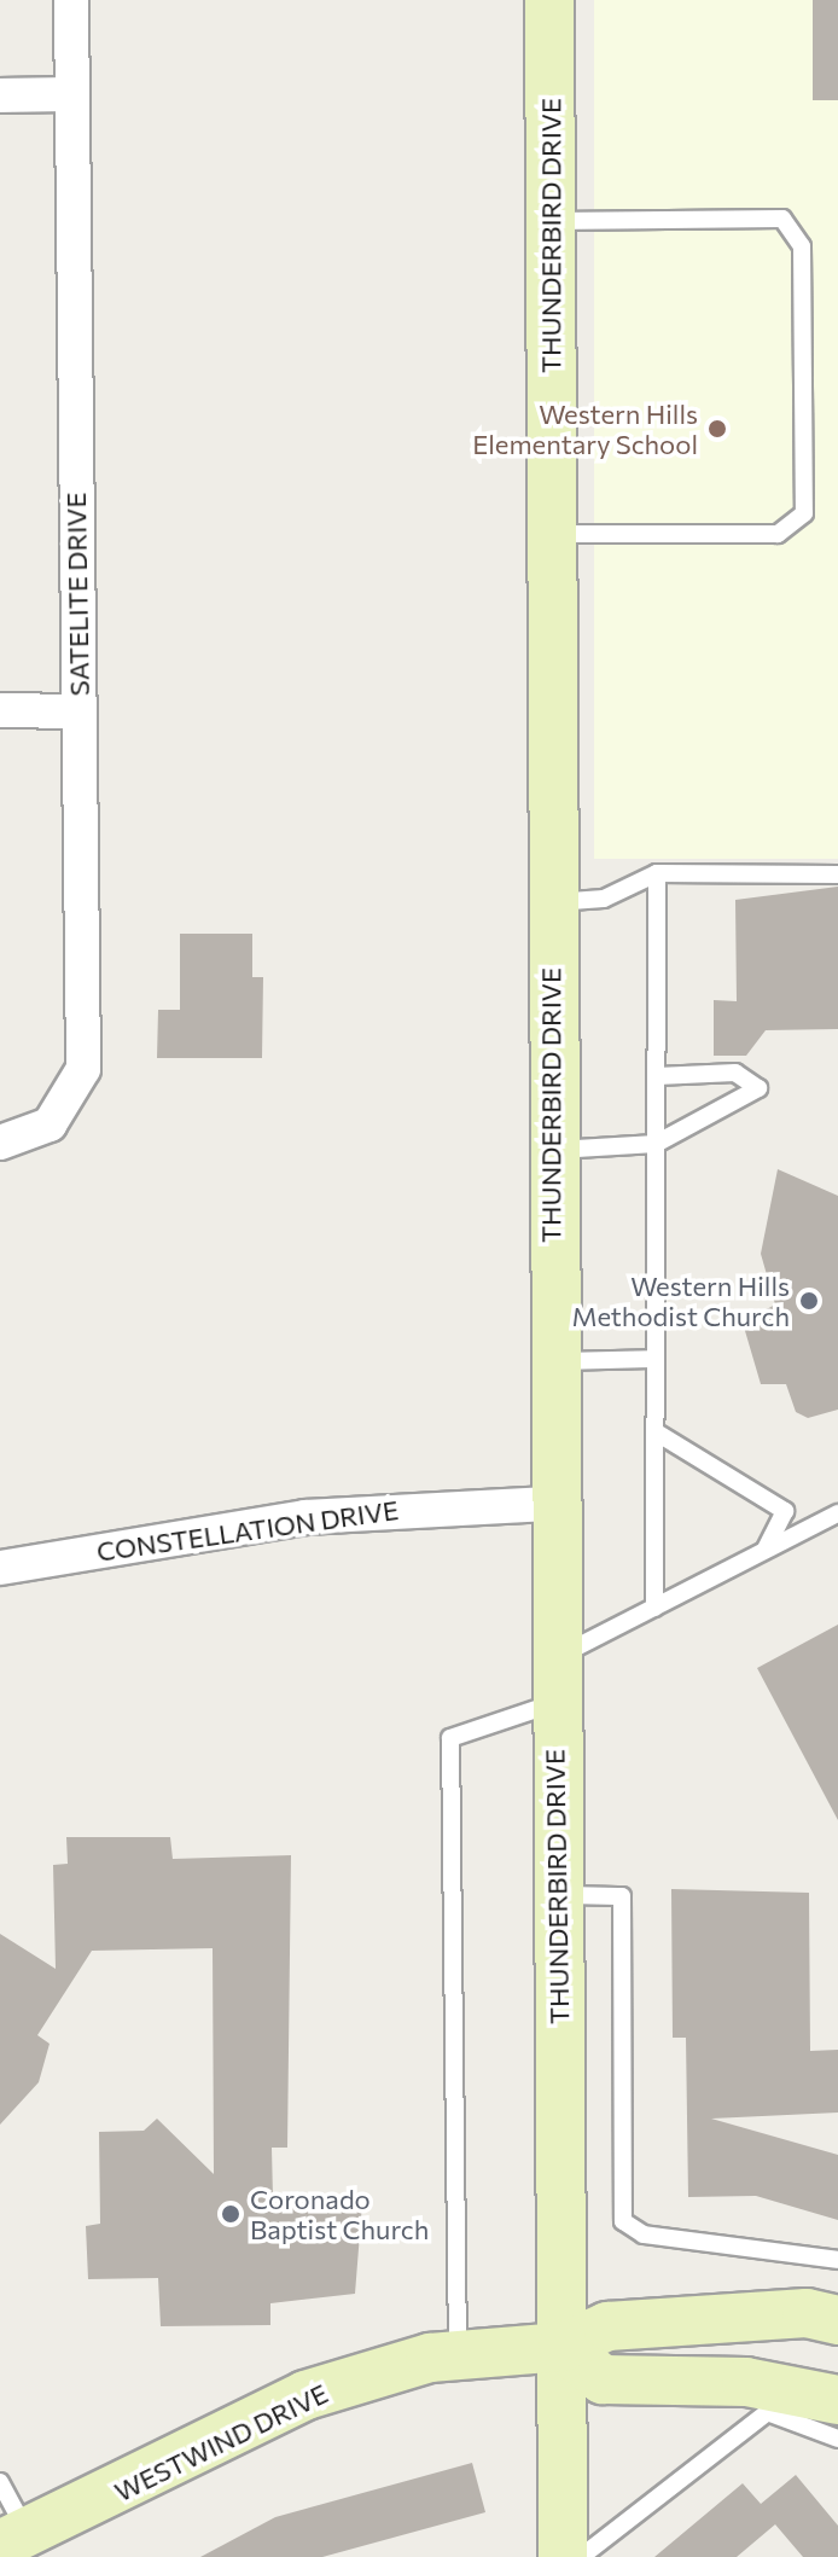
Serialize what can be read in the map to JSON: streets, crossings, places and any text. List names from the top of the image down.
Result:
{
  "streets": {
    "street": [
      "THUNDERBIRD DRIVE",
      "SATELITE DRIVE",
      "CONSTELLATION DRIVE",
      "WESTWIND DRIVE"
    ]
  },
  "crossings": [
    ["THUNDERBIRD DRIVE", "CONSTELLATION DRIVE"],
    ["THUNDERBIRD DRIVE", "WESTWIND DRIVE"]
  ],
  "places": ["Western Hills Elementary School", "Western Hills Methodist Church", "Coronado Baptist Church"]
}
